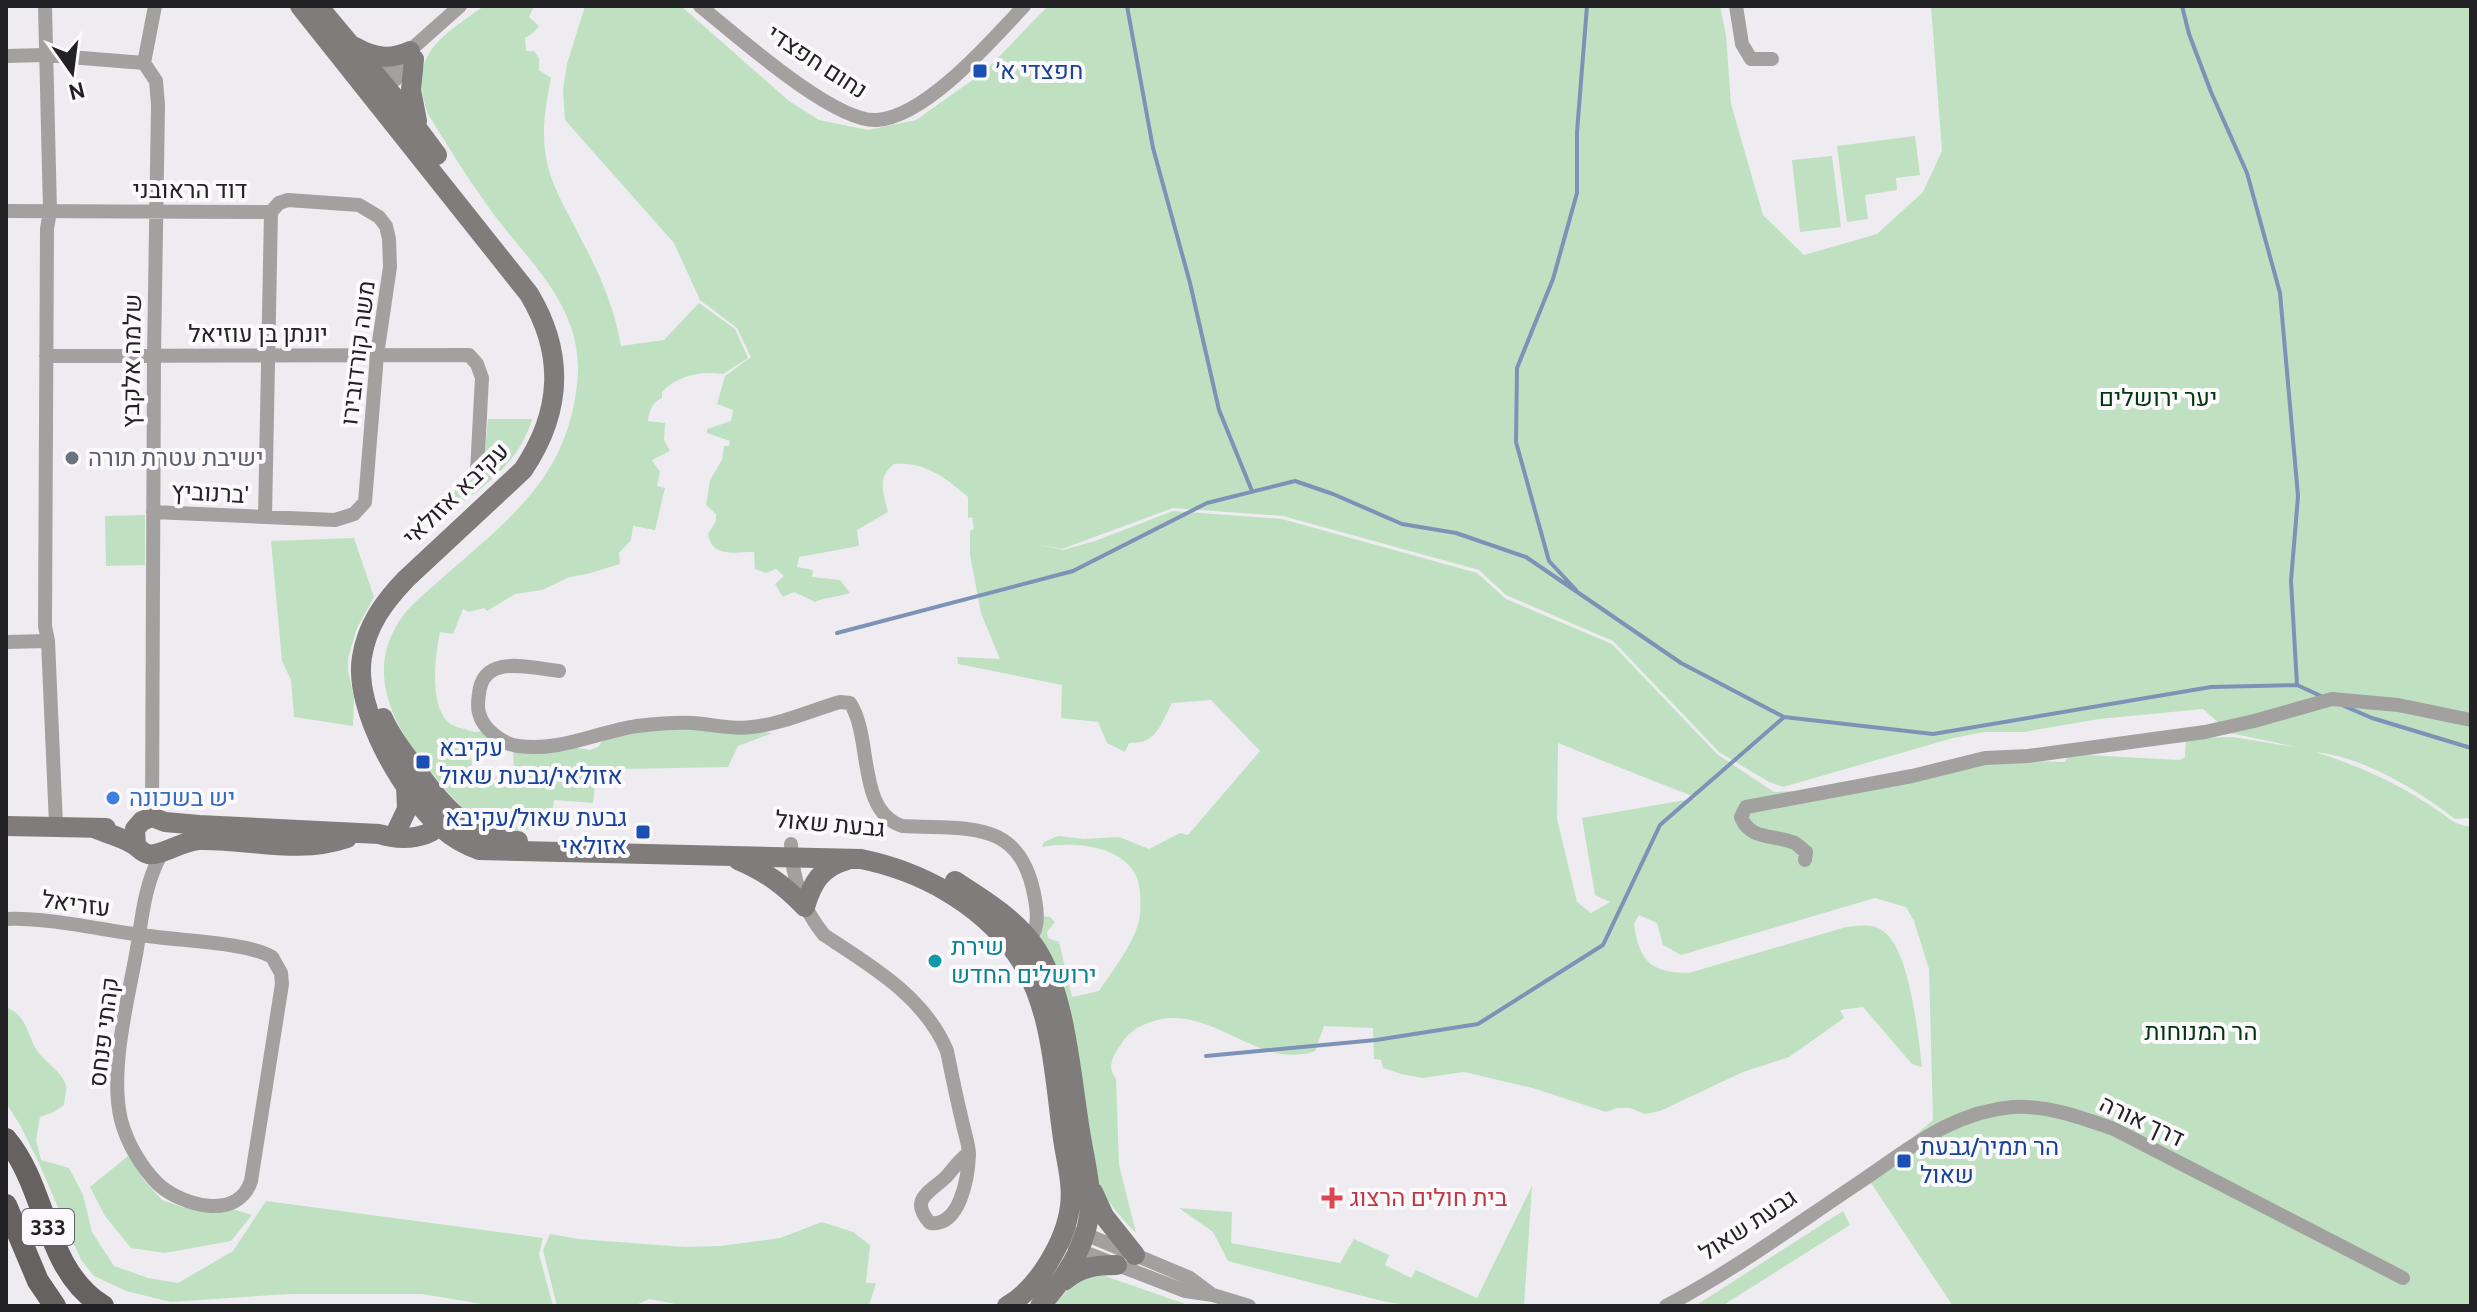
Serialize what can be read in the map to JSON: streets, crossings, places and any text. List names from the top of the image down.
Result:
{
  "streets": {
    "main road": ["333"],
    "street": [
      "נחום חפצדי",
      "דוד הראובני",
      "יונתן בן עוזיאל",
      "משה קורדובירו",
      "שלמה אלקבץ",
      "ברנוביץ'",
      "עקיבא אזולאי",
      "גבעת שאול",
      "עזריאל",
      "קהתי פנחס",
      "דרך אורה"
    ]
  },
  "crossings": [
    ["דוד הראובני", "משה קורדובירו"],
    ["דוד הראובני", "שלמה אלקבץ"],
    ["יונתן בן עוזיאל", "משה קורדובירו"],
    ["יונתן בן עוזיאל", "שלמה אלקבץ"],
    ["משה קורדובירו", "ברנוביץ'"],
    ["שלמה אלקבץ", "ברנוביץ'"],
    ["עקיבא אזולאי", "גבעת שאול"],
    ["גבעת שאול", "דרך אורה"],
    ["עזריאל", "קהתי פנחס"]
  ],
  "parks": ["יער ירושלים", "הר המנוחות"],
  "places": {
    "transit": [
      "חפצדי א׳",
      "עקיבא אזולאי/גבעת שאול",
      "גבעת שאול/עקיבא אזולאי",
      "הר תמיר/גבעת שאול"
    ],
    "other": ["ישיבת עטרת תורה", "יש בשכונה", "שירת ירושלים החדש"],
    "health": ["בית חולים הרצוג"]
  },
  "north": "bottom"
}
